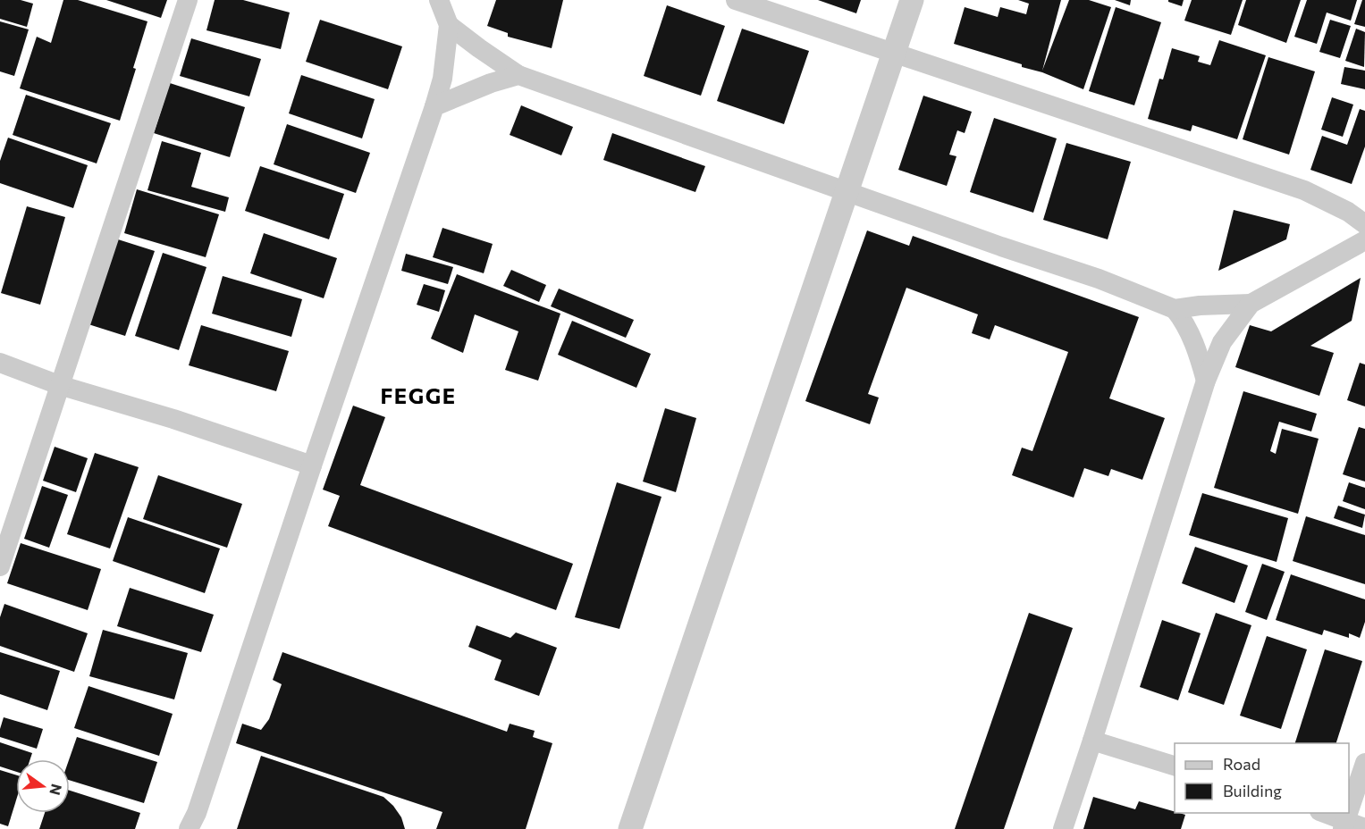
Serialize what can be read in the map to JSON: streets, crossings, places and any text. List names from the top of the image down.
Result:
{
  "districts": ["FEGGE"],
  "legend": ["Road", "Building"],
  "north": "right"
}
